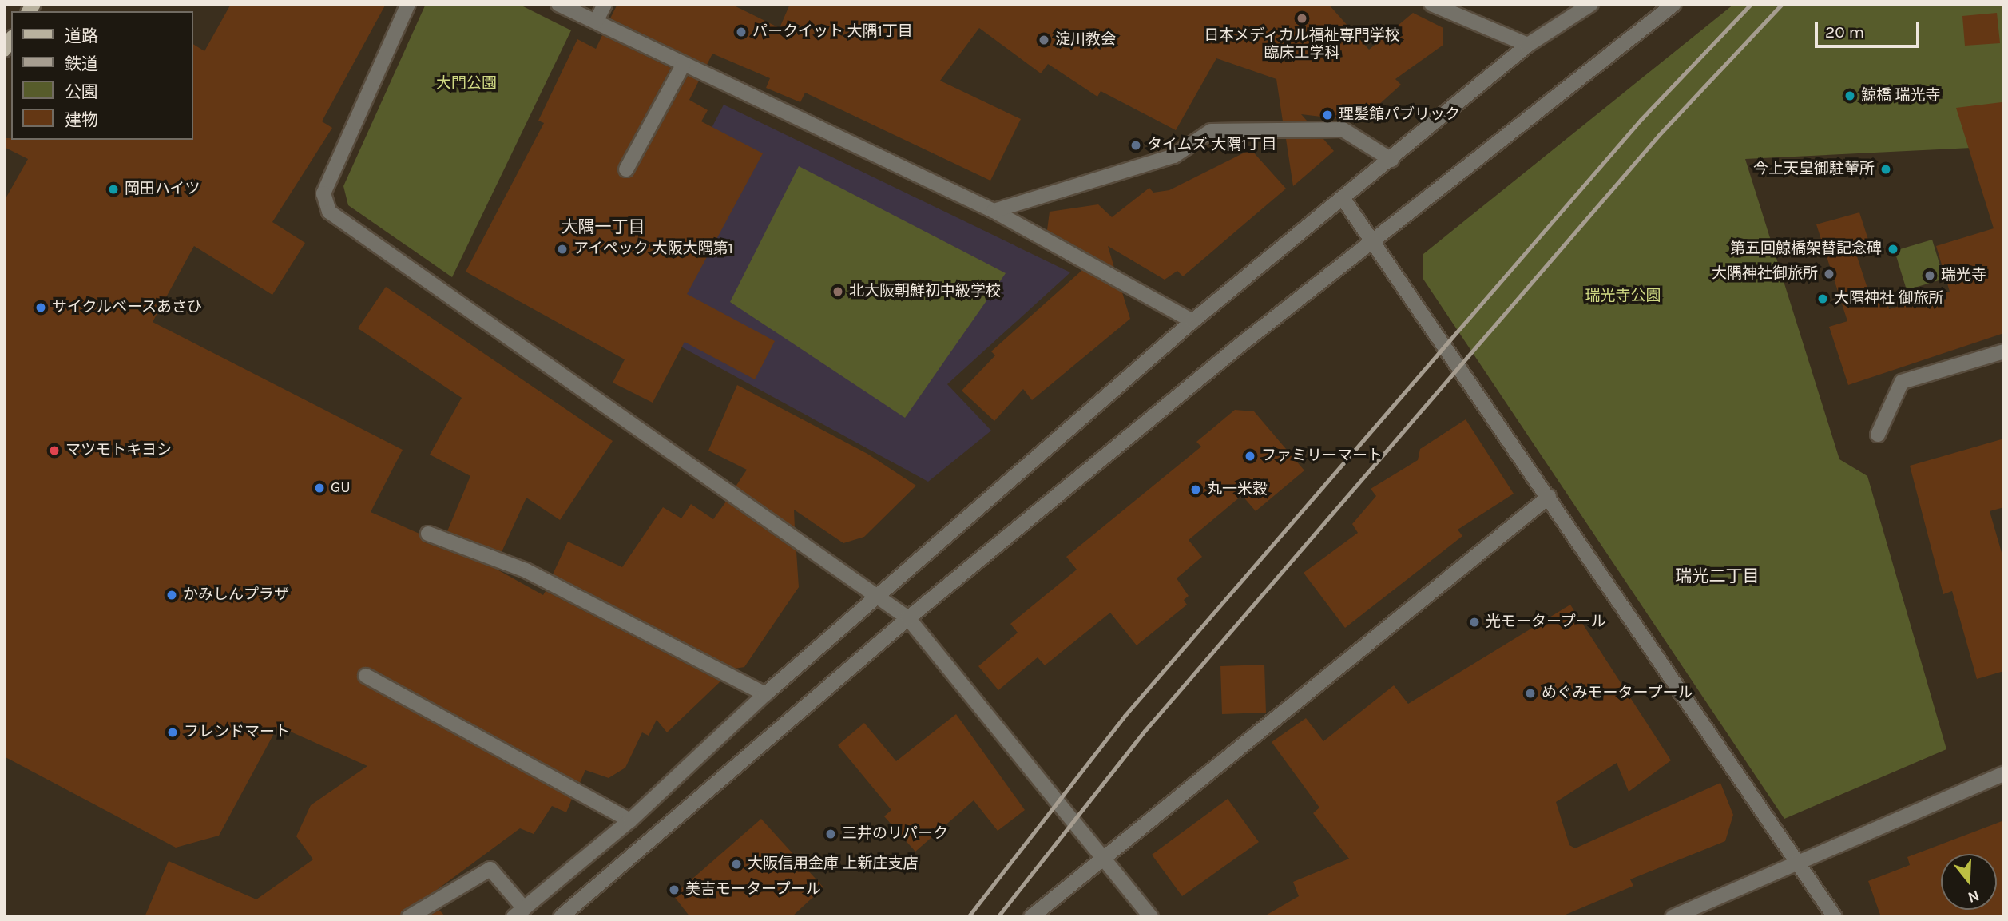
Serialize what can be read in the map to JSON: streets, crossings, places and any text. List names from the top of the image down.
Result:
{
  "districts": ["大隅一丁目", "瑞光二丁目"],
  "parks": ["大門公園", "瑞光寺公園"],
  "places": [
    "日本メディカル福祉専門学校 臨床工学科",
    "パークイット 大隅1丁目",
    "淀川教会",
    "鯨橋 瑞光寺",
    "理髪館パブリック",
    "タイムズ 大隅1丁目",
    "今上天皇御駐輦所",
    "岡田ハイツ",
    "アイペック 大阪大隅第1",
    "第五回鯨橋架替記念碑",
    "大隅神社御旅所",
    "瑞光寺",
    "北大阪朝鮮初中級学校",
    "大隅神社 御旅所",
    "サイクルベースあさひ",
    "マツモトキヨシ",
    "ファミリーマート",
    "GU",
    "丸一米穀",
    "かみしんプラザ",
    "光モータープール",
    "めぐみモータープール",
    "フレンドマート",
    "三井のリパーク",
    "大阪信用金庫 上新庄支店",
    "美吉モータープール"
  ],
  "legend": [
    "道路",
    "鉄道",
    "公園",
    "建物"
  ],
  "scale_bar": "20 m",
  "north": "bottom"
}
